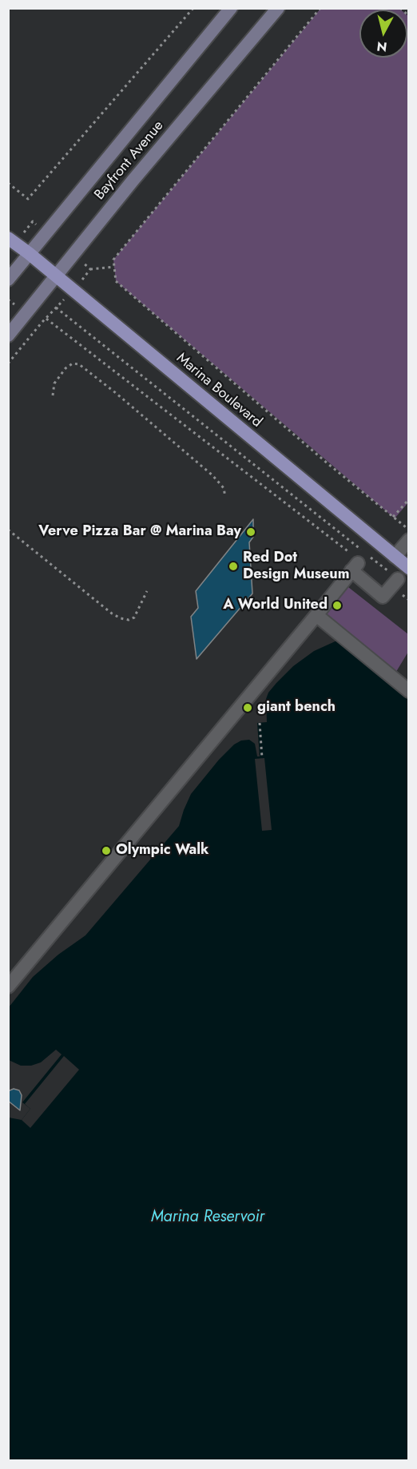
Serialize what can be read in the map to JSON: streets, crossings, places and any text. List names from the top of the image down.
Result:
{
  "streets": {
    "main road": ["Bayfront Avenue", "Marina Boulevard"]
  },
  "crossings": [
    ["Bayfront Avenue", "Marina Boulevard"]
  ],
  "water": ["Marina Reservoir"],
  "places": [
    "Verve Pizza Bar @ Marina Bay",
    "Red Dot Design Museum",
    "A World United",
    "giant bench",
    "Olympic Walk"
  ],
  "north": "bottom"
}
